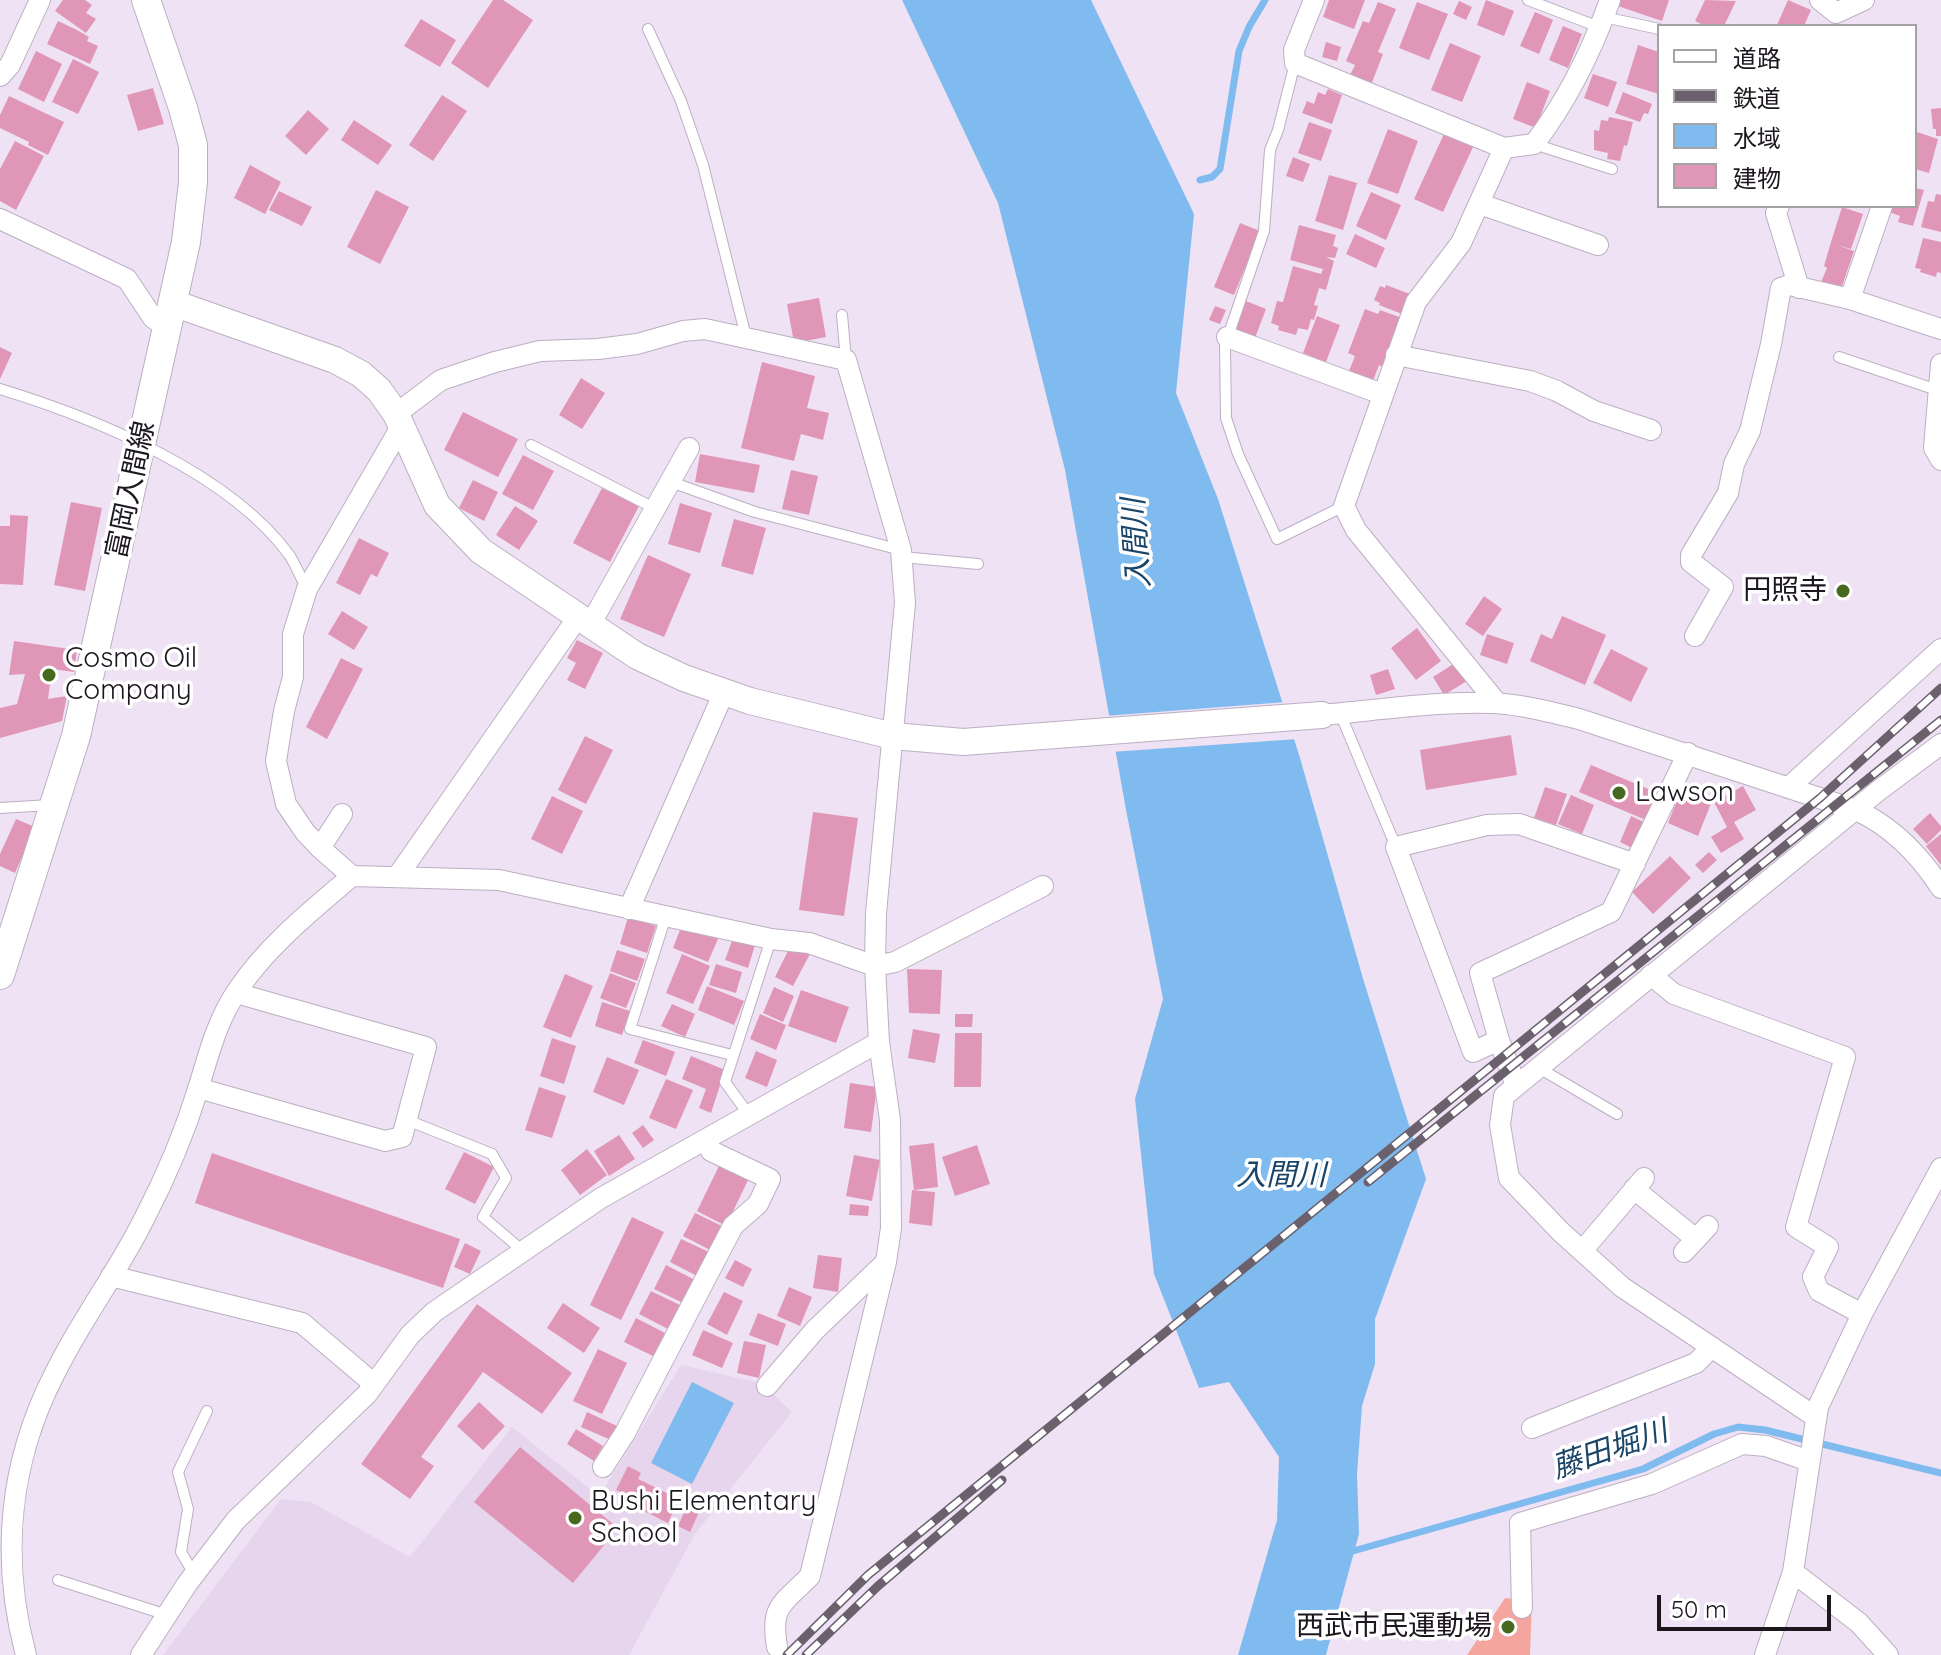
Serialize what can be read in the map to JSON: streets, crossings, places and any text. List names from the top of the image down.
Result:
{
  "streets": {
    "main road": ["富岡入間線"]
  },
  "water": ["入間川", "藤田堀川"],
  "places": [
    "円照寺",
    "Cosmo Oil Company",
    "Lawson",
    "Bushi Elementary School",
    "西武市民運動場"
  ],
  "legend": [
    "道路",
    "鉄道",
    "水域",
    "建物"
  ],
  "scale_bar": "50 m"
}
